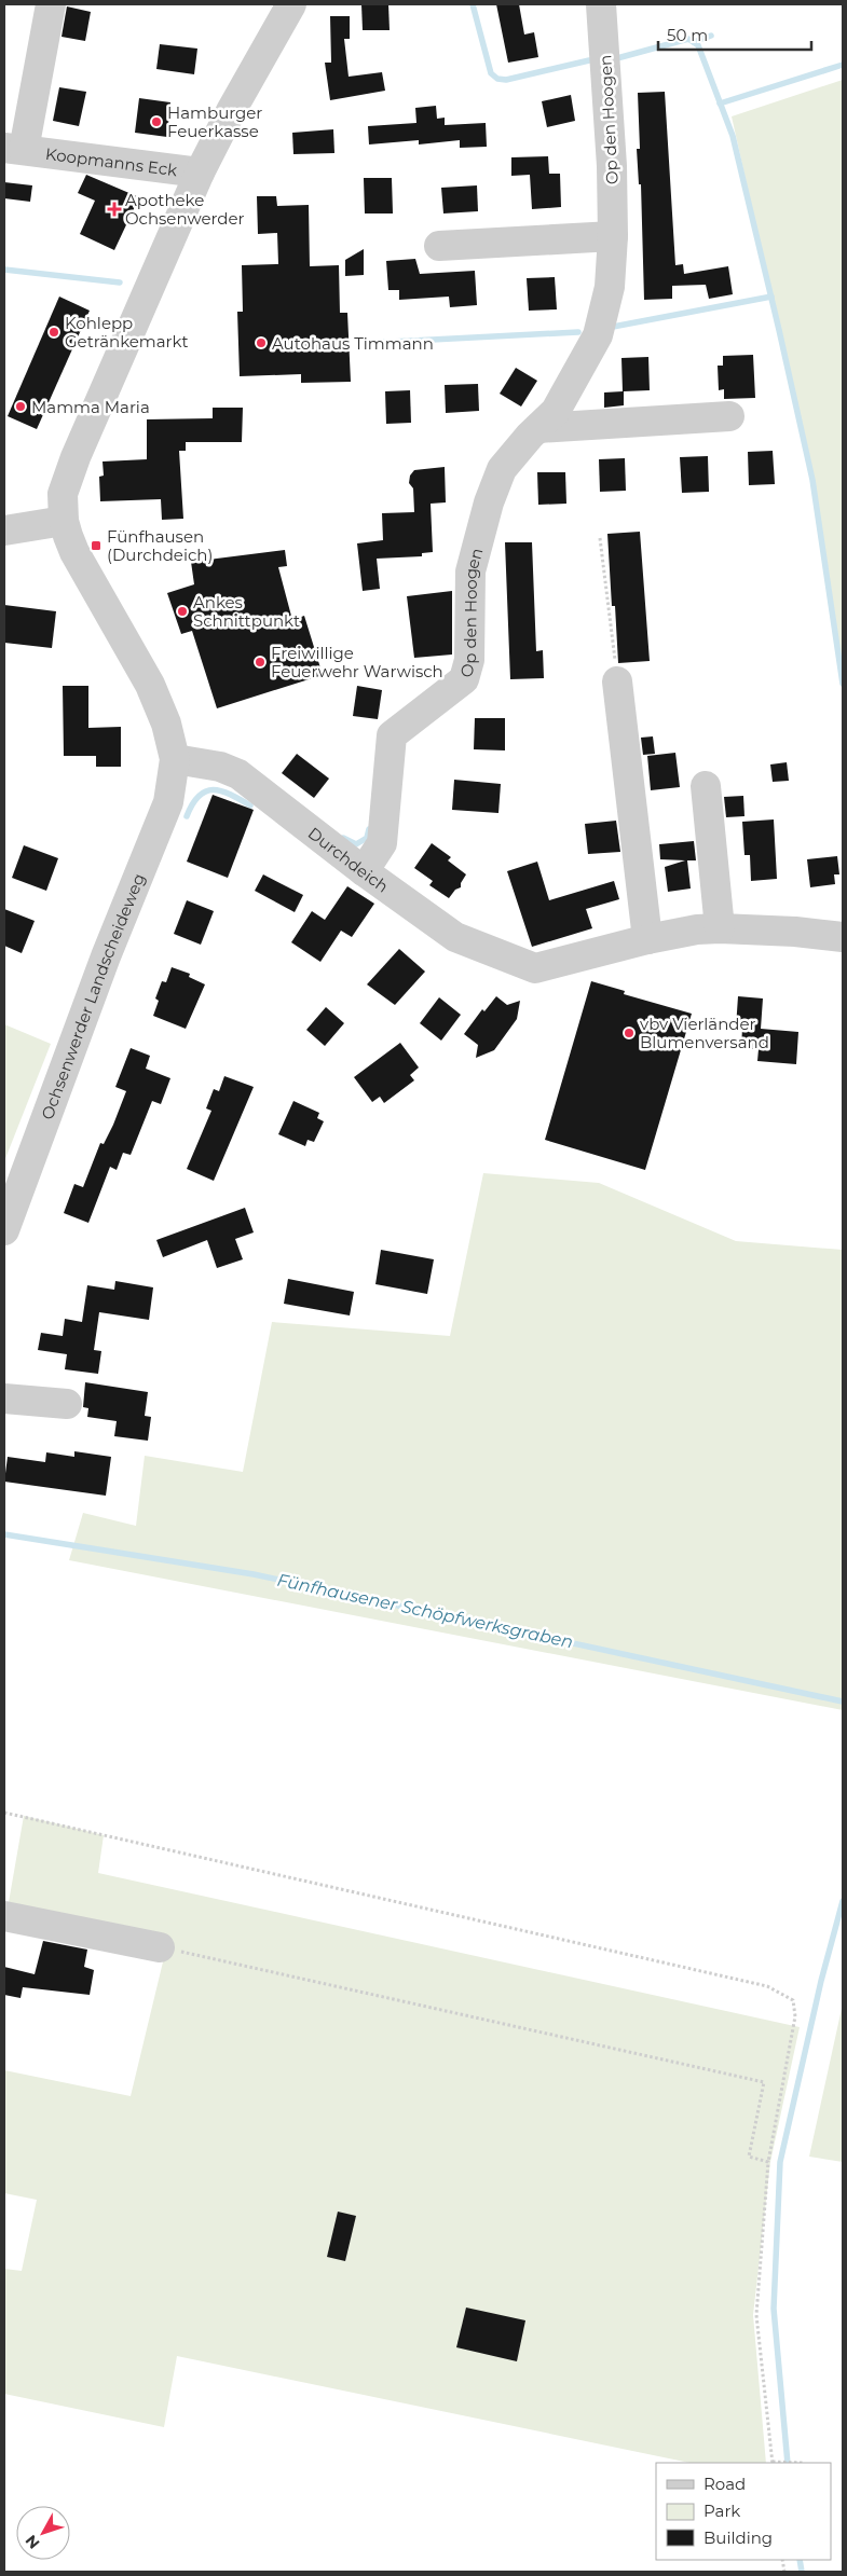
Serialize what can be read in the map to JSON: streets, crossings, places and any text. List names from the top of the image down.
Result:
{
  "streets": {
    "street": [
      "Op den Hoogen",
      "Koopmanns Eck",
      "Durchdeich",
      "Ochsenwerder Landscheideweg"
    ]
  },
  "crossings": [
    ["Op den Hoogen", "Durchdeich"],
    ["Durchdeich", "Ochsenwerder Landscheideweg"]
  ],
  "water": ["Fünfhausener Schöpfwerksgraben"],
  "places": {
    "other": [
      "Hamburger Feuerkasse",
      "Kohlepp Getränkemarkt",
      "Autohaus Timmann",
      "Mamma Maria",
      "Ankes Schnittpunkt",
      "Freiwillige Feuerwehr Warwisch",
      "vbv Vierländer Blumenversand"
    ],
    "health": ["Apotheke Ochsenwerder"],
    "transit": ["Fünfhausen (Durchdeich)"]
  },
  "legend": ["Road", "Park", "Building"],
  "scale_bar": "50 m",
  "north": "bottom left"
}
